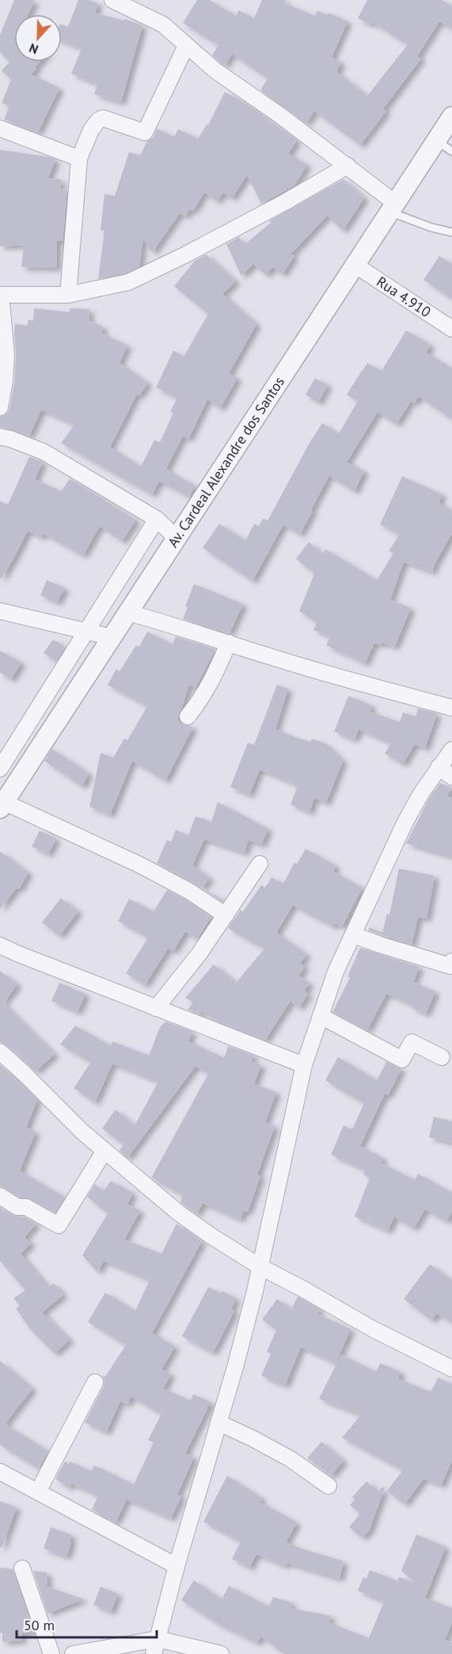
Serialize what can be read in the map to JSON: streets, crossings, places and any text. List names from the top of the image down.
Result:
{
  "streets": {
    "street": ["Rua 4.910", "Av. Cardeal Alexandre dos Santos"]
  },
  "crossings": [
    ["Rua 4.910", "Av. Cardeal Alexandre dos Santos"]
  ],
  "scale_bar": "50 m",
  "north": "bottom"
}
